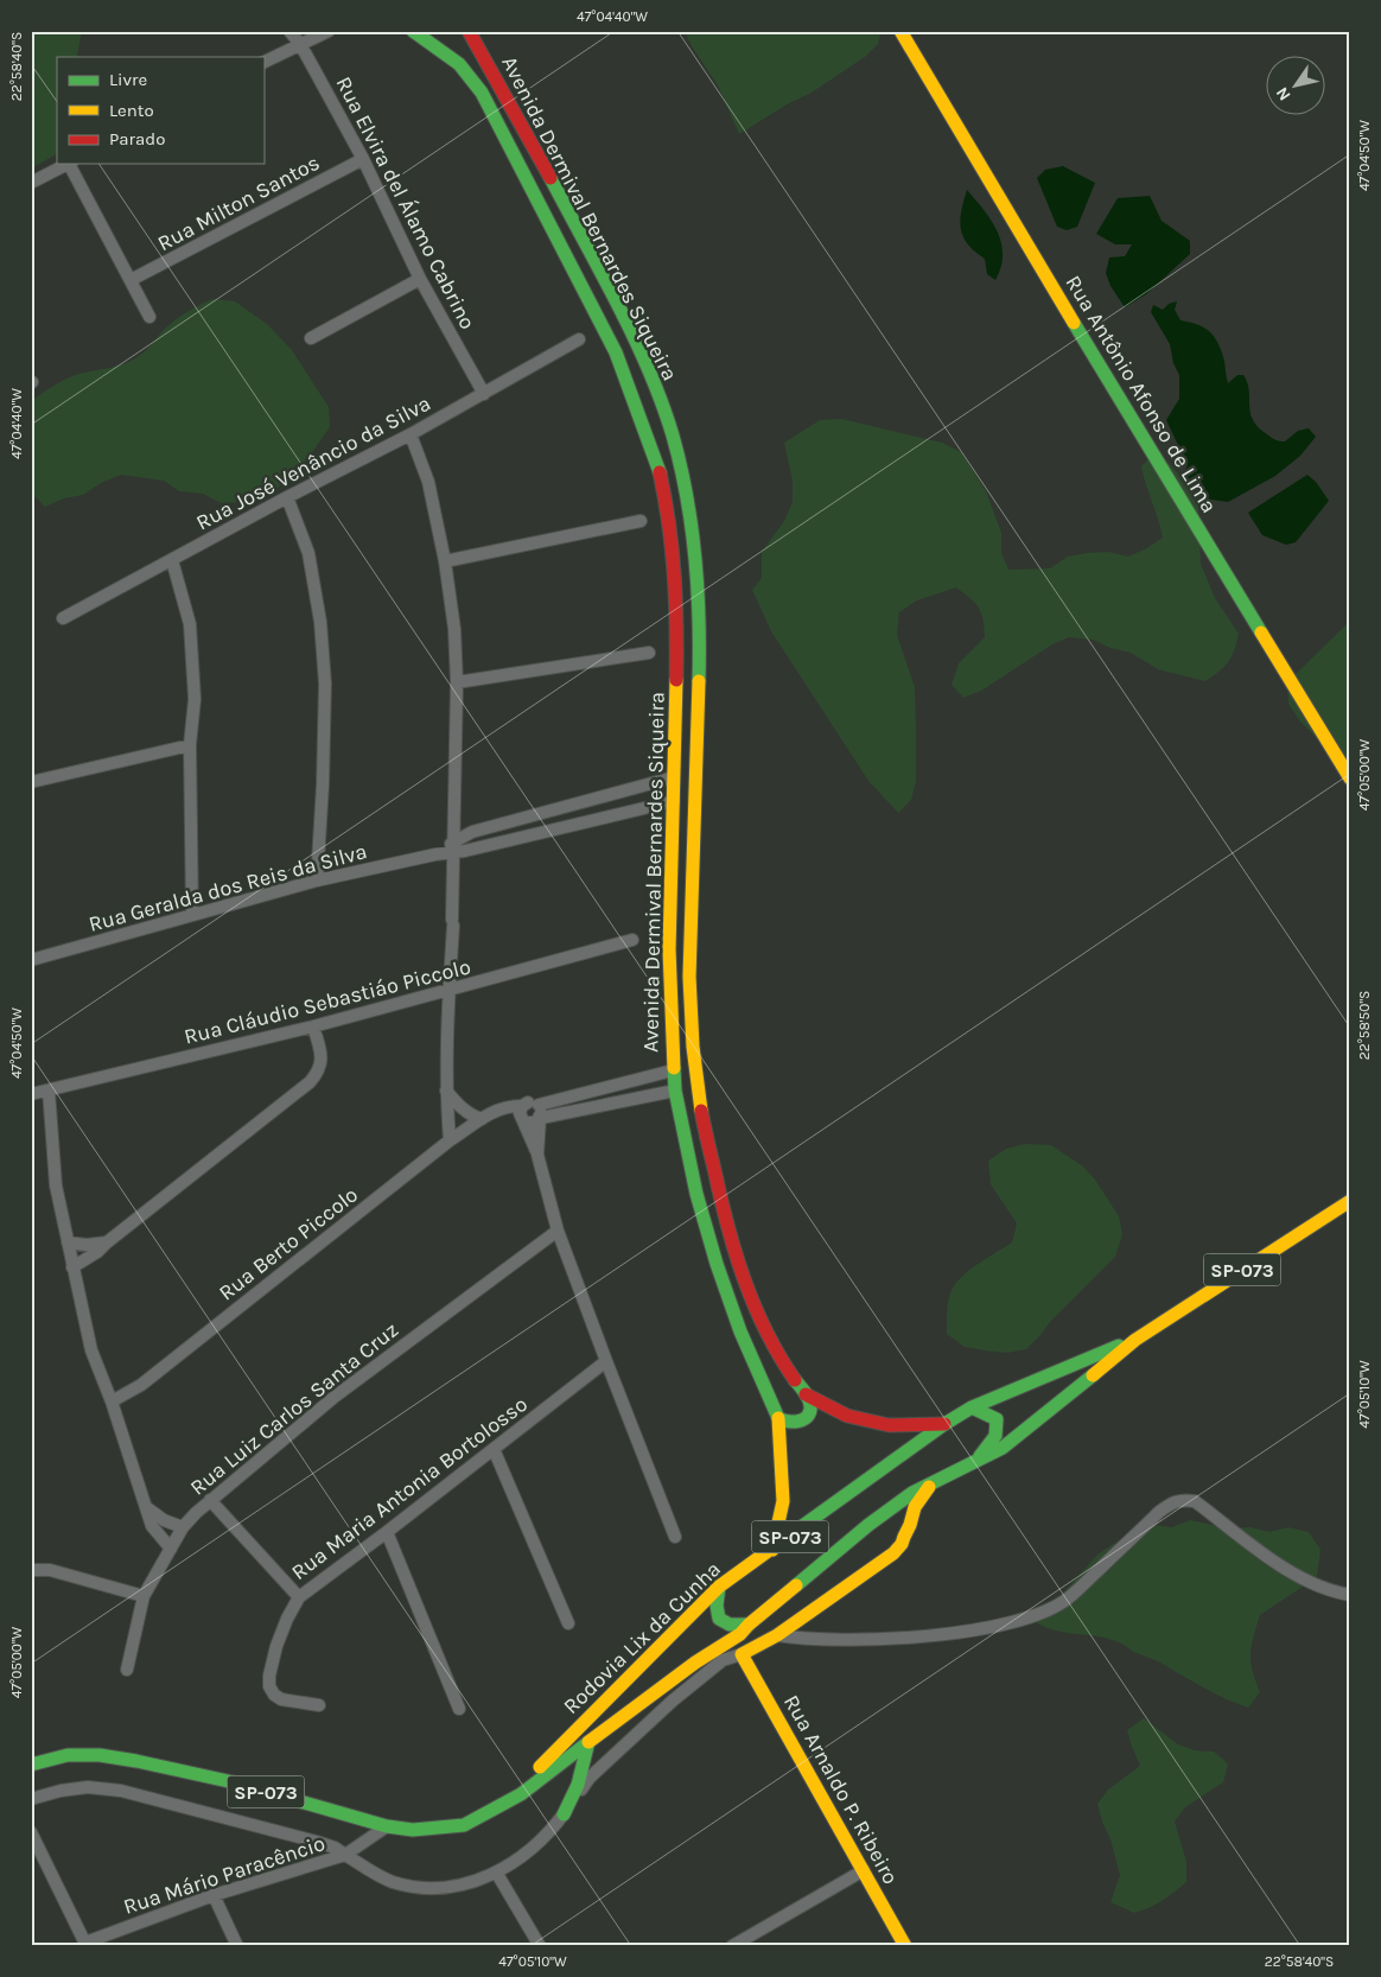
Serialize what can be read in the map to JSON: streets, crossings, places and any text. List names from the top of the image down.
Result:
{
  "streets": {
    "main road": [
      "Avenida Dermival Bernardes Siqueira",
      "Rua Antônio Afonso de Lima",
      "SP-073",
      "Rodovia Lix da Cunha",
      "Rua Arnaldo P. Ribeiro"
    ],
    "street": [
      "Rua Milton Santos",
      "Rua Elvira del Álamo Cabrino",
      "Rua José Venâncio da Silva",
      "Rua Geralda dos Reis da Silva",
      "Rua Cláudio Sebastiáo Piccolo",
      "Rua Berto Piccolo",
      "Rua Luiz Carlos Santa Cruz",
      "Rua Maria Antonia Bortolosso",
      "Rua Mário Paracêncio"
    ]
  },
  "crossings": [
    ["Rua Milton Santos", "Rua Elvira del Álamo Cabrino"],
    ["Rua Elvira del Álamo Cabrino", "Rua José Venâncio da Silva"],
    ["Rua Arnaldo P. Ribeiro", "Rua Mário Paracêncio"]
  ],
  "legend": ["Livre", "Lento", "Parado"],
  "north": "bottom left",
  "coordinates": [
    "47°04'40\"W",
    "22°58'40\"S",
    "47°04'50\"W",
    "47°05'00\"W",
    "22°58'50\"S",
    "47°05'10\"W"
  ]
}
